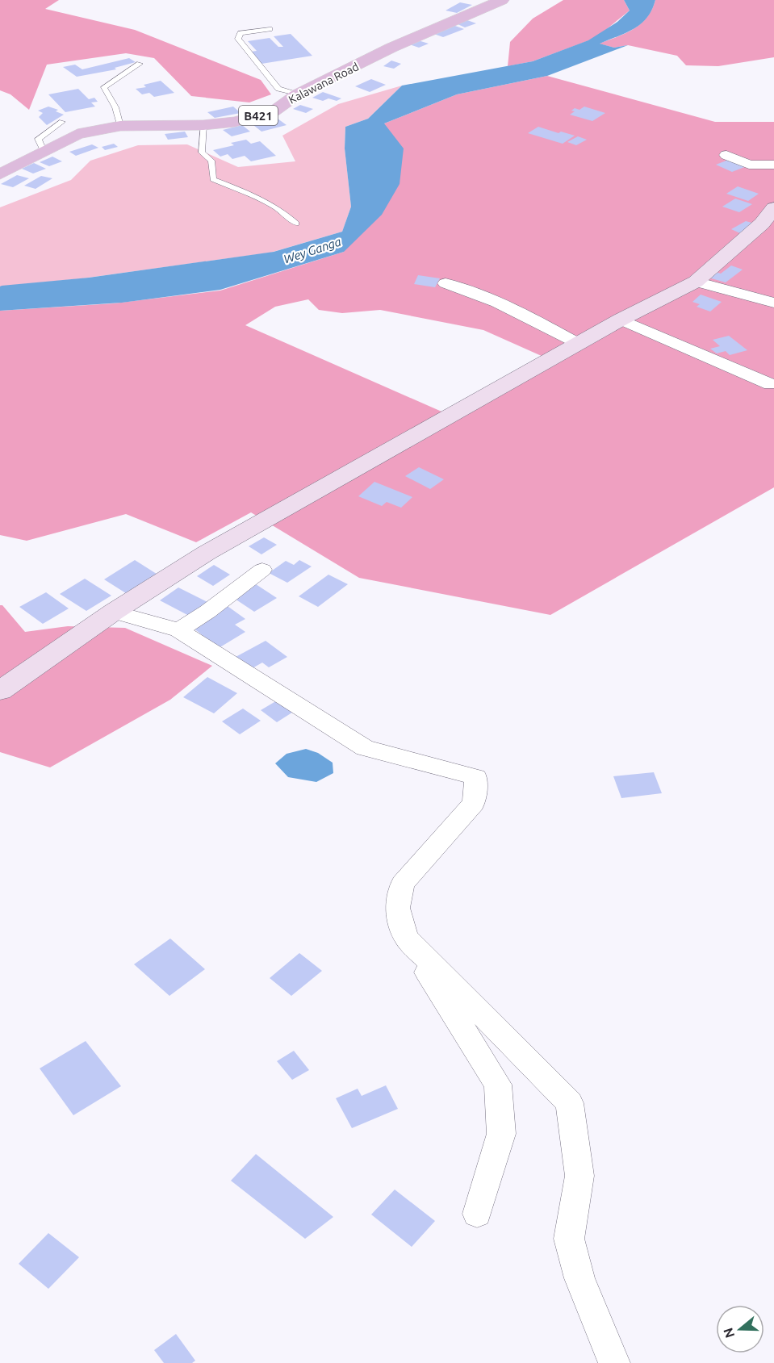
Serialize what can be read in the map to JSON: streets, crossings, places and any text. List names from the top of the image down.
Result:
{
  "streets": {
    "main road": ["Kalawana Road", "B421"]
  },
  "water": ["Wey Ganga"],
  "north": "left"
}
